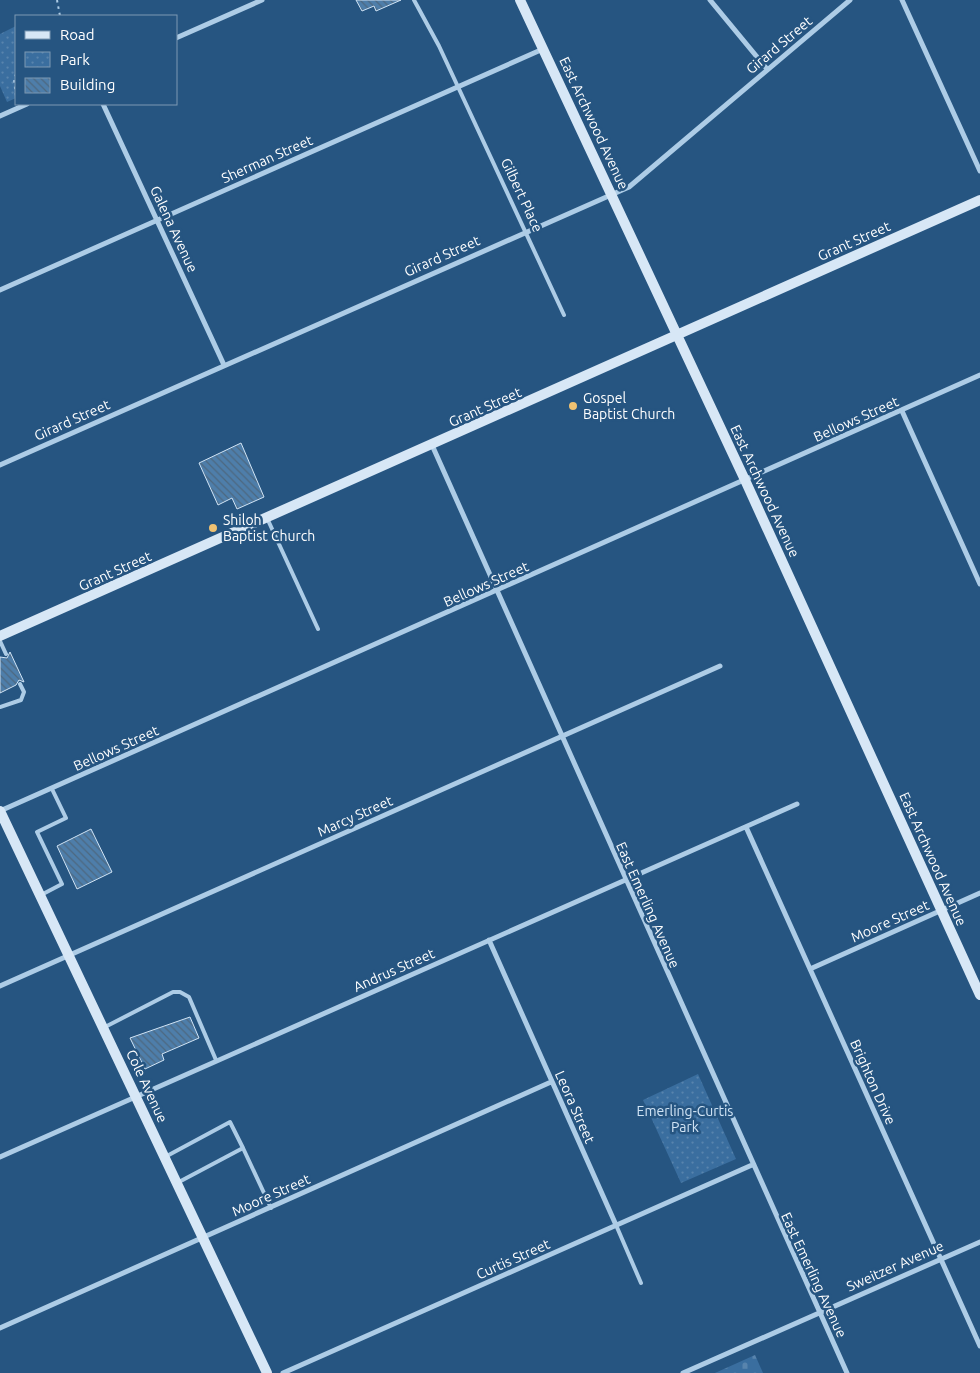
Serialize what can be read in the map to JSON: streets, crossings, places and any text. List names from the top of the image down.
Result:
{
  "streets": {
    "street": [
      "Girard Street",
      "East Archwood Avenue",
      "Sherman Street",
      "Galena Avenue",
      "Grant Street",
      "Bellows Street",
      "Marcy Street",
      "East Emerling Avenue",
      "Moore Street",
      "Andrus Street",
      "Brighton Drive",
      "Cole Avenue",
      "Leora Street",
      "Curtis Street",
      "Sweitzer Avenue"
    ],
    "lane": ["Gilbert Place"]
  },
  "crossings": [
    ["Girard Street", "East Archwood Avenue"],
    ["Girard Street", "Gilbert Place"],
    ["Girard Street", "Galena Avenue"],
    ["East Archwood Avenue", "Sherman Street"],
    ["East Archwood Avenue", "Grant Street"],
    ["East Archwood Avenue", "Bellows Street"],
    ["East Archwood Avenue", "Moore Street"],
    ["Sherman Street", "Gilbert Place"],
    ["Sherman Street", "Galena Avenue"],
    ["Grant Street", "East Emerling Avenue"],
    ["Bellows Street", "East Emerling Avenue"],
    ["Bellows Street", "Cole Avenue"],
    ["Marcy Street", "East Emerling Avenue"],
    ["Marcy Street", "Cole Avenue"],
    ["East Emerling Avenue", "Andrus Street"],
    ["East Emerling Avenue", "Curtis Street"],
    ["East Emerling Avenue", "Sweitzer Avenue"],
    ["Moore Street", "Brighton Drive"],
    ["Moore Street", "Cole Avenue"],
    ["Moore Street", "Leora Street"],
    ["Andrus Street", "Brighton Drive"],
    ["Andrus Street", "Cole Avenue"],
    ["Andrus Street", "Leora Street"],
    ["Brighton Drive", "Sweitzer Avenue"],
    ["Leora Street", "Curtis Street"]
  ],
  "parks": ["Emerling-Curtis Park"],
  "places": ["Gospel Baptist Church", "Shiloh Baptist Church"],
  "legend": ["Road", "Park", "Building"]
}
